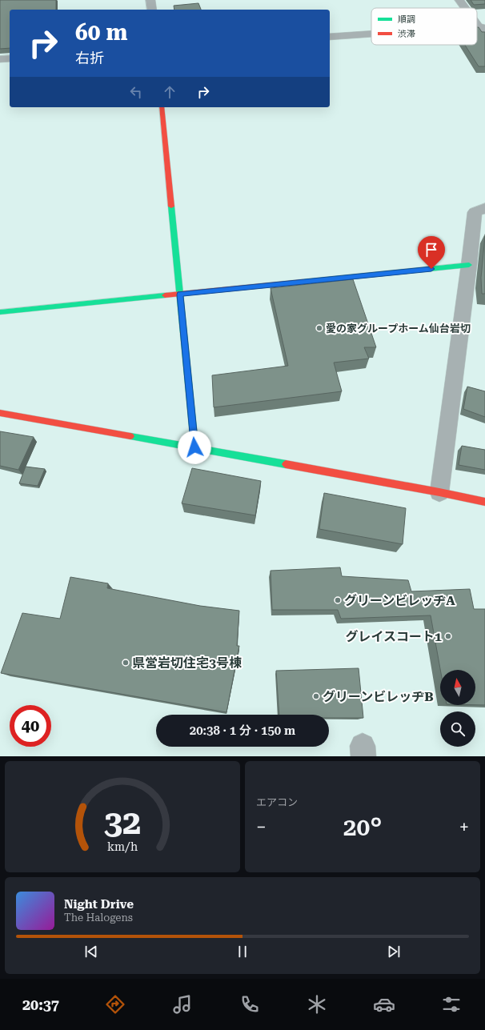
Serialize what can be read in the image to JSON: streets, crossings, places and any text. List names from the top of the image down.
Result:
{
  "places": [
    "愛の家グループホーム仙台岩切",
    "グリーンビレッヂA",
    "グレイスコート1",
    "県営岩切住宅3号棟",
    "グリーンビレッヂB"
  ],
  "legend": ["順調", "渋滞"],
  "north": "top",
  "page": {
    "turn": ["60 m", "右折"],
    "limit": "40",
    "trip": "20:38 · 1 分 · 150 m",
    "tile": "エアコン",
    "heat": ["−", "20°", "+"],
    "song": ["Night Drive", "The Halogens"],
    "tabs": "20:37",
    "gauge": ["32", "km/h"]
  }
}
